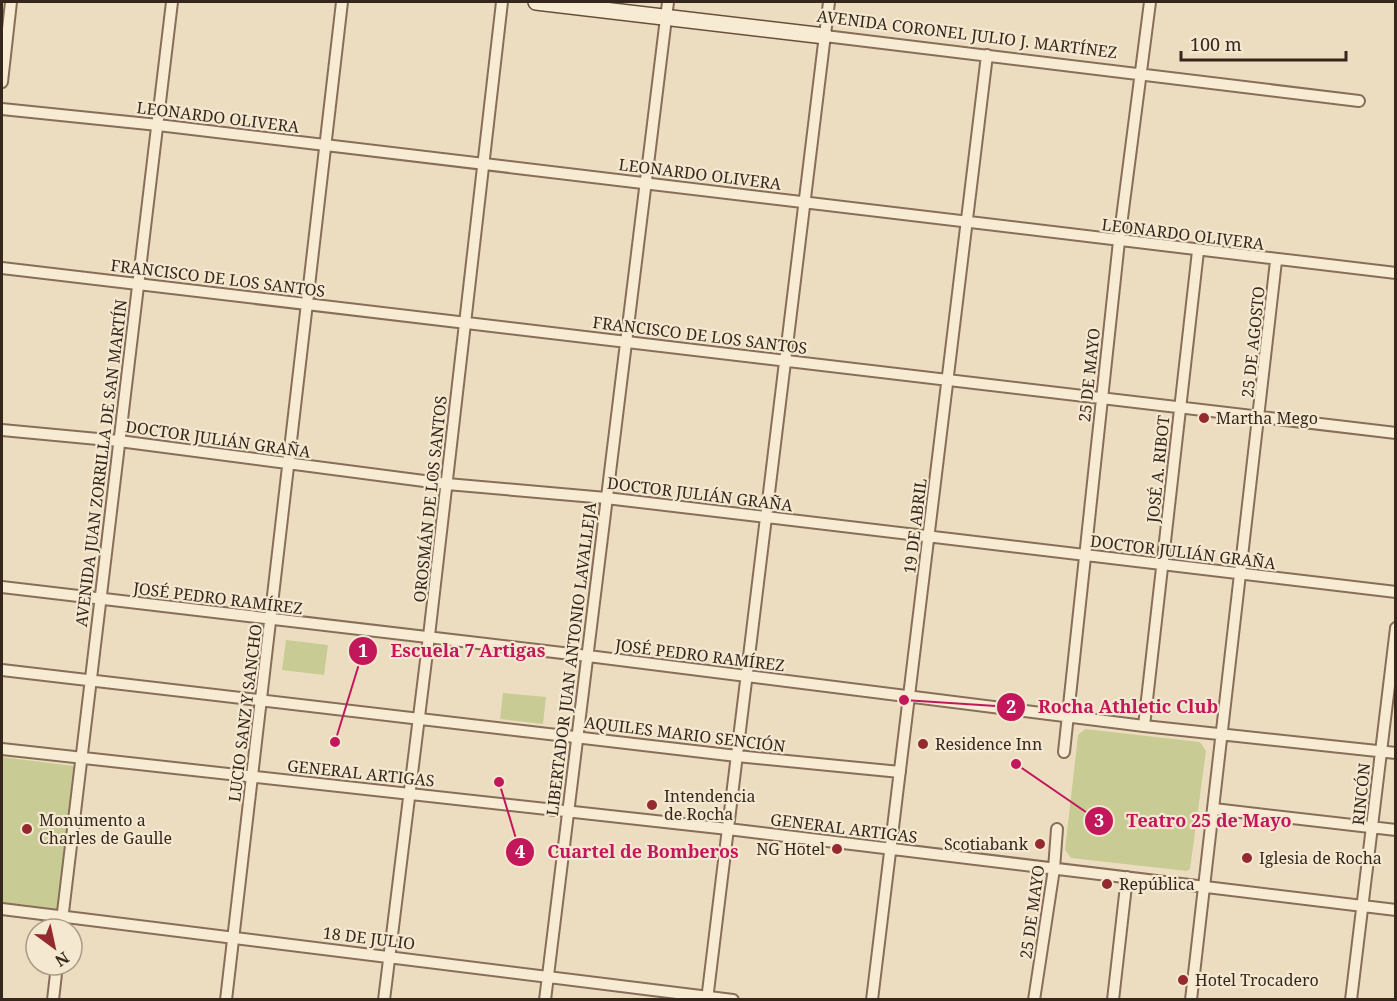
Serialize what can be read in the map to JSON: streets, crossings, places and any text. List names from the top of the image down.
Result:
{
  "streets": {
    "street": [
      "AVENIDA CORONEL JULIO J. MARTÍNEZ",
      "LEONARDO OLIVERA",
      "FRANCISCO DE LOS SANTOS",
      "25 DE AGOSTO",
      "25 DE MAYO",
      "DOCTOR JULIÁN GRAÑA",
      "AVENIDA JUAN ZORRILLA DE SAN MARTÍN",
      "JOSÉ A. RIBOT",
      "OROSMÁN DE LOS SANTOS",
      "19 DE ABRIL",
      "JOSÉ PEDRO RAMÍREZ",
      "LIBERTADOR JUAN ANTONIO LAVALLEJA",
      "LUCIO SANZ Y SANCHO",
      "AQUILES MARIO SENCIÓN",
      "GENERAL ARTIGAS",
      "RINCÓN",
      "18 DE JULIO"
    ]
  },
  "crossings": [
    ["AVENIDA CORONEL JULIO J. MARTÍNEZ", "25 DE MAYO"],
    ["AVENIDA CORONEL JULIO J. MARTÍNEZ", "19 DE ABRIL"],
    ["AVENIDA CORONEL JULIO J. MARTÍNEZ", "LIBERTADOR JUAN ANTONIO LAVALLEJA"],
    ["LEONARDO OLIVERA", "25 DE AGOSTO"],
    ["LEONARDO OLIVERA", "25 DE MAYO"],
    ["LEONARDO OLIVERA", "AVENIDA JUAN ZORRILLA DE SAN MARTÍN"],
    ["LEONARDO OLIVERA", "JOSÉ A. RIBOT"],
    ["LEONARDO OLIVERA", "OROSMÁN DE LOS SANTOS"],
    ["LEONARDO OLIVERA", "19 DE ABRIL"],
    ["LEONARDO OLIVERA", "LIBERTADOR JUAN ANTONIO LAVALLEJA"],
    ["LEONARDO OLIVERA", "LUCIO SANZ Y SANCHO"],
    ["FRANCISCO DE LOS SANTOS", "25 DE AGOSTO"],
    ["FRANCISCO DE LOS SANTOS", "25 DE MAYO"],
    ["FRANCISCO DE LOS SANTOS", "AVENIDA JUAN ZORRILLA DE SAN MARTÍN"],
    ["FRANCISCO DE LOS SANTOS", "JOSÉ A. RIBOT"],
    ["FRANCISCO DE LOS SANTOS", "OROSMÁN DE LOS SANTOS"],
    ["FRANCISCO DE LOS SANTOS", "19 DE ABRIL"],
    ["FRANCISCO DE LOS SANTOS", "LIBERTADOR JUAN ANTONIO LAVALLEJA"],
    ["FRANCISCO DE LOS SANTOS", "LUCIO SANZ Y SANCHO"],
    ["25 DE AGOSTO", "DOCTOR JULIÁN GRAÑA"],
    ["25 DE AGOSTO", "JOSÉ PEDRO RAMÍREZ"],
    ["25 DE AGOSTO", "GENERAL ARTIGAS"],
    ["25 DE MAYO", "DOCTOR JULIÁN GRAÑA"],
    ["25 DE MAYO", "JOSÉ PEDRO RAMÍREZ"],
    ["25 DE MAYO", "GENERAL ARTIGAS"],
    ["DOCTOR JULIÁN GRAÑA", "AVENIDA JUAN ZORRILLA DE SAN MARTÍN"],
    ["DOCTOR JULIÁN GRAÑA", "JOSÉ A. RIBOT"],
    ["DOCTOR JULIÁN GRAÑA", "OROSMÁN DE LOS SANTOS"],
    ["DOCTOR JULIÁN GRAÑA", "19 DE ABRIL"],
    ["DOCTOR JULIÁN GRAÑA", "LIBERTADOR JUAN ANTONIO LAVALLEJA"],
    ["DOCTOR JULIÁN GRAÑA", "LUCIO SANZ Y SANCHO"],
    ["AVENIDA JUAN ZORRILLA DE SAN MARTÍN", "JOSÉ PEDRO RAMÍREZ"],
    ["AVENIDA JUAN ZORRILLA DE SAN MARTÍN", "AQUILES MARIO SENCIÓN"],
    ["AVENIDA JUAN ZORRILLA DE SAN MARTÍN", "GENERAL ARTIGAS"],
    ["AVENIDA JUAN ZORRILLA DE SAN MARTÍN", "18 DE JULIO"],
    ["JOSÉ A. RIBOT", "JOSÉ PEDRO RAMÍREZ"],
    ["OROSMÁN DE LOS SANTOS", "JOSÉ PEDRO RAMÍREZ"],
    ["OROSMÁN DE LOS SANTOS", "AQUILES MARIO SENCIÓN"],
    ["OROSMÁN DE LOS SANTOS", "GENERAL ARTIGAS"],
    ["OROSMÁN DE LOS SANTOS", "18 DE JULIO"],
    ["19 DE ABRIL", "JOSÉ PEDRO RAMÍREZ"],
    ["19 DE ABRIL", "AQUILES MARIO SENCIÓN"],
    ["19 DE ABRIL", "GENERAL ARTIGAS"],
    ["JOSÉ PEDRO RAMÍREZ", "LIBERTADOR JUAN ANTONIO LAVALLEJA"],
    ["JOSÉ PEDRO RAMÍREZ", "LUCIO SANZ Y SANCHO"],
    ["JOSÉ PEDRO RAMÍREZ", "RINCÓN"],
    ["LIBERTADOR JUAN ANTONIO LAVALLEJA", "AQUILES MARIO SENCIÓN"],
    ["LIBERTADOR JUAN ANTONIO LAVALLEJA", "GENERAL ARTIGAS"],
    ["LIBERTADOR JUAN ANTONIO LAVALLEJA", "18 DE JULIO"],
    ["LUCIO SANZ Y SANCHO", "AQUILES MARIO SENCIÓN"],
    ["LUCIO SANZ Y SANCHO", "GENERAL ARTIGAS"],
    ["LUCIO SANZ Y SANCHO", "18 DE JULIO"],
    ["GENERAL ARTIGAS", "RINCÓN"]
  ],
  "places": [
    "Martha Mego",
    "Rocha Athletic Club",
    "Escuela 7 Artigas",
    "Residence Inn",
    "Teatro 25 de Mayo",
    "Cuartel de Bomberos",
    "Intendencia de Rocha",
    "Monumento a Charles de Gaulle",
    "Scotiabank",
    "NG Hotel",
    "Iglesia de Rocha",
    "República",
    "Hotel Trocadero"
  ],
  "scale_bar": "100 m",
  "north": "bottom right"
}
